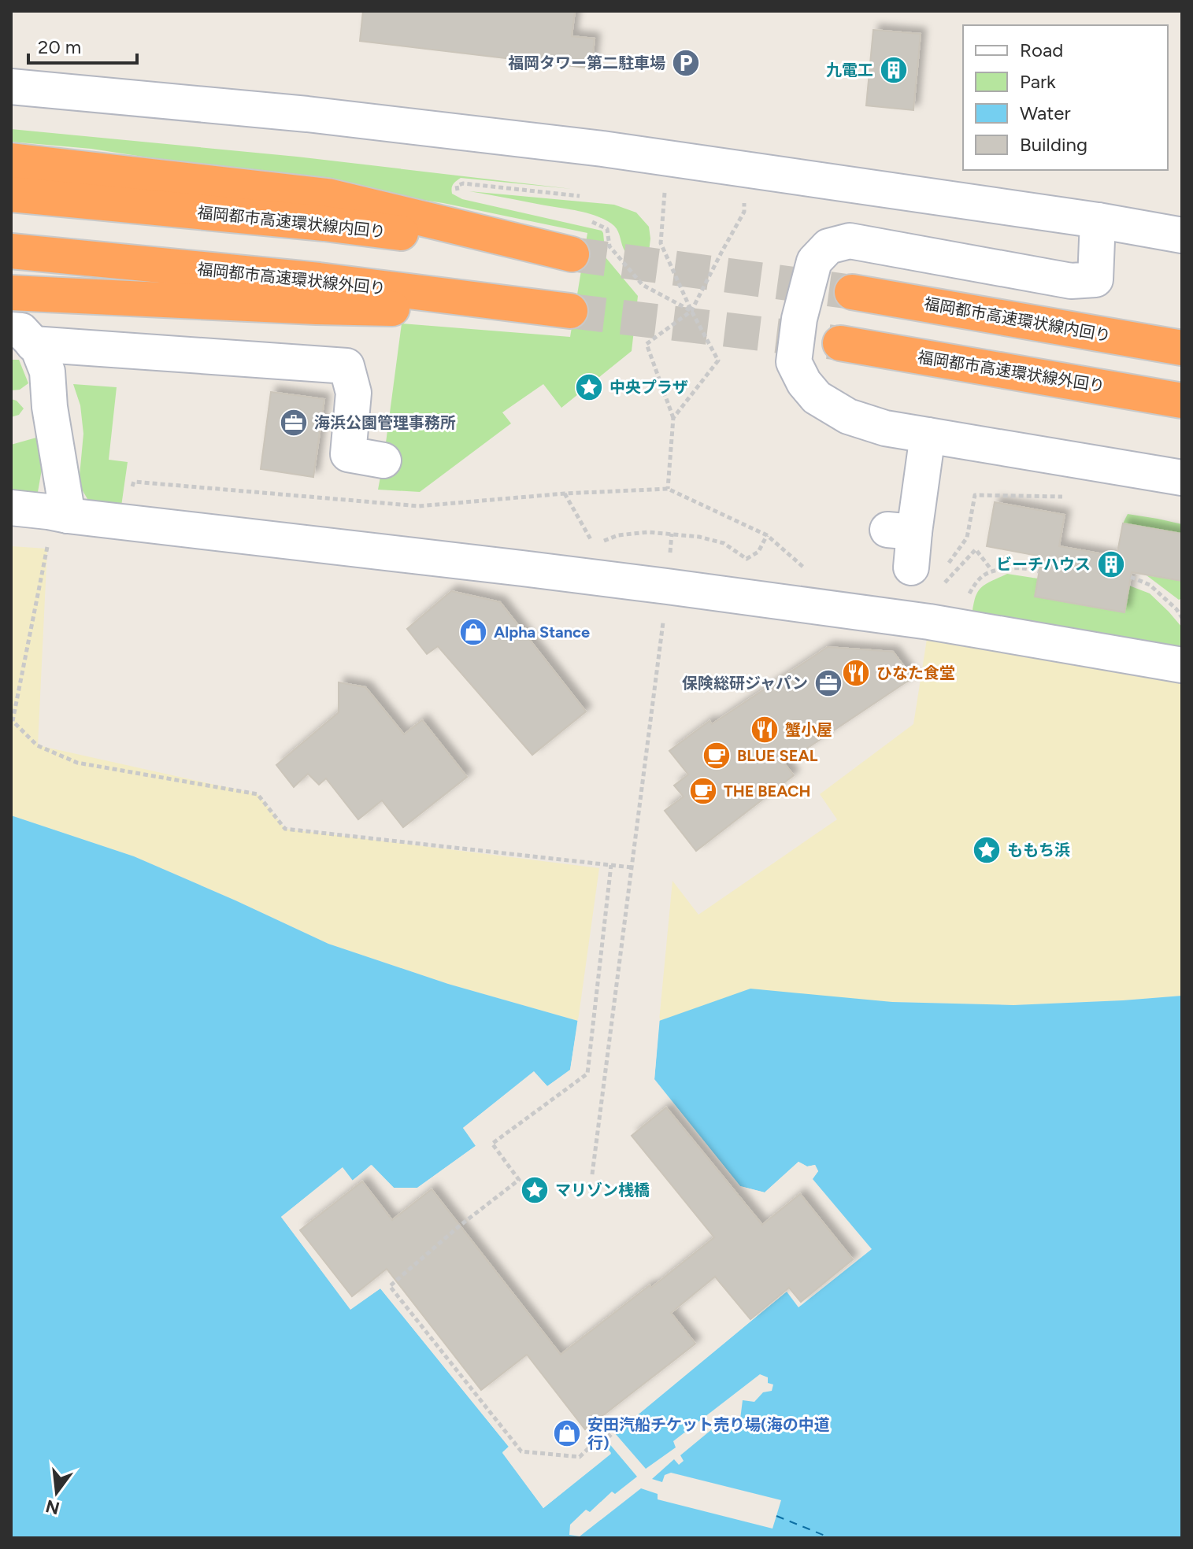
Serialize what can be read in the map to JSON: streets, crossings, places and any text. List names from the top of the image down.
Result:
{
  "streets": {
    "highway": ["福岡都市高速環状線内回り", "福岡都市高速環状線外回り"]
  },
  "places": {
    "parking": ["福岡タワー第二駐車場"],
    "building": ["九電工", "ビーチハウス"],
    "place": ["中央プラザ", "ももち浜", "マリゾン桟橋"],
    "office": ["海浜公園管理事務所", "保険総研ジャパン"],
    "shop": ["Alpha Stance", "安田汽船チケット売り場(海の中道 行)"],
    "restaurant": ["ひなた食堂", "蟹小屋"],
    "cafe": ["BLUE SEAL", "THE BEACH"]
  },
  "legend": [
    "Road",
    "Park",
    "Water",
    "Building"
  ],
  "scale_bar": "20 m",
  "north": "bottom"
}
